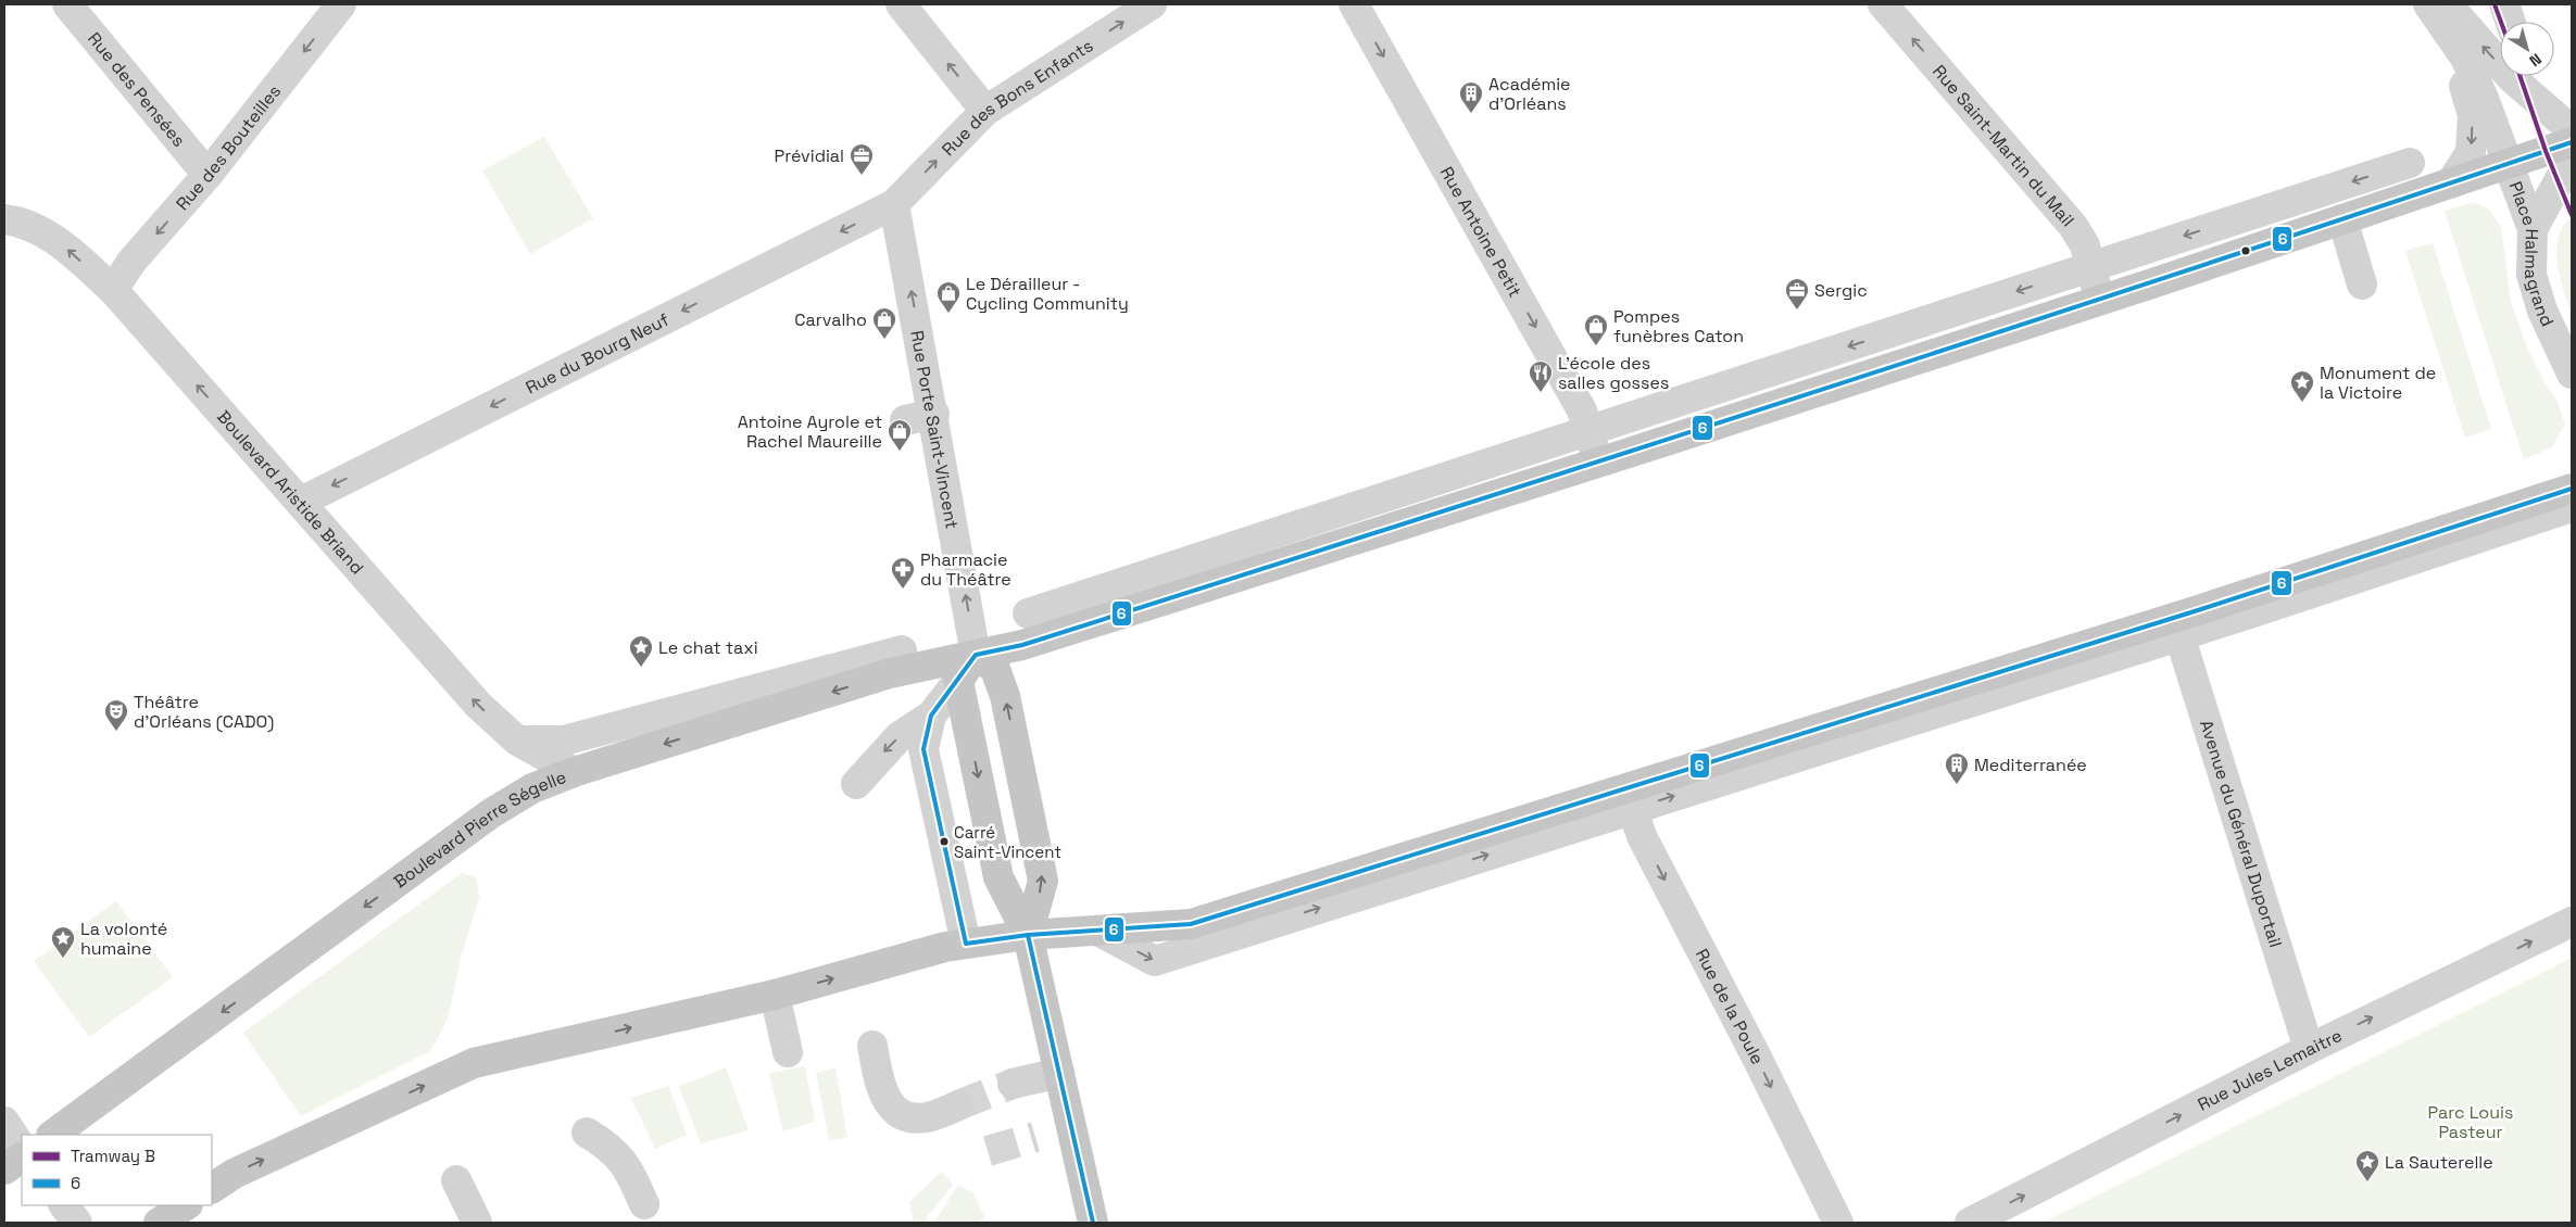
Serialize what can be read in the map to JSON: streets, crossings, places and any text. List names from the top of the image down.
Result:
{
  "streets": {
    "main road": ["Boulevard Pierre Ségelle"],
    "street": [
      "Rue des Pensées",
      "Rue des Bons Enfants",
      "Rue Saint-Martin du Mail",
      "Rue des Bouteilles",
      "Rue Antoine Petit",
      "Place Halmagrand",
      "Rue du Bourg Neuf",
      "Rue Porte Saint-Vincent",
      "Boulevard Aristide Briand",
      "Avenue du Général Duportail",
      "Rue de la Poule",
      "Rue Jules Lemaitre"
    ]
  },
  "crossings": [
    ["Rue des Pensées", "Rue des Bouteilles"],
    ["Rue des Bons Enfants", "Rue du Bourg Neuf"],
    ["Rue des Bons Enfants", "Rue Porte Saint-Vincent"],
    ["Rue Saint-Martin du Mail", "Boulevard Pierre Ségelle"],
    ["Rue des Bouteilles", "Boulevard Aristide Briand"],
    ["Rue Antoine Petit", "Boulevard Pierre Ségelle"],
    ["Place Halmagrand", "Boulevard Pierre Ségelle"],
    ["Rue du Bourg Neuf", "Rue Porte Saint-Vincent"],
    ["Rue du Bourg Neuf", "Boulevard Aristide Briand"],
    ["Rue Porte Saint-Vincent", "Boulevard Pierre Ségelle"],
    ["Boulevard Aristide Briand", "Boulevard Pierre Ségelle"],
    ["Avenue du Général Duportail", "Rue Jules Lemaitre"]
  ],
  "one_way": [
    "Rue des Bons Enfants",
    "Rue Saint-Martin du Mail",
    "Rue des Bouteilles",
    "Rue Antoine Petit",
    "Rue du Bourg Neuf",
    "Rue Porte Saint-Vincent",
    "Boulevard Aristide Briand",
    "Rue de la Poule",
    "Rue Jules Lemaitre"
  ],
  "parks": ["Parc Louis Pasteur"],
  "places": {
    "building": ["Académie d'Orléans", "Mediterranée"],
    "office": ["Prévidial", "Sergic"],
    "shop": [
      "Le Dérailleur - Cycling Community",
      "Carvalho",
      "Pompes funèbres Caton",
      "Antoine Ayrole et Rachel Maureille"
    ],
    "restaurant": ["L'école des salles gosses"],
    "place": [
      "Monument de la Victoire",
      "Le chat taxi",
      "La volonté humaine",
      "La Sauterelle"
    ],
    "pharmacy": ["Pharmacie du Théâtre"],
    "theatre": ["Théâtre d'Orléans (CADO)"],
    "other": ["Carré Saint-Vincent"]
  },
  "lines": ["tram line B", "transit line 6"],
  "legend": ["Tramway B", "6"],
  "north": "bottom right"
}
